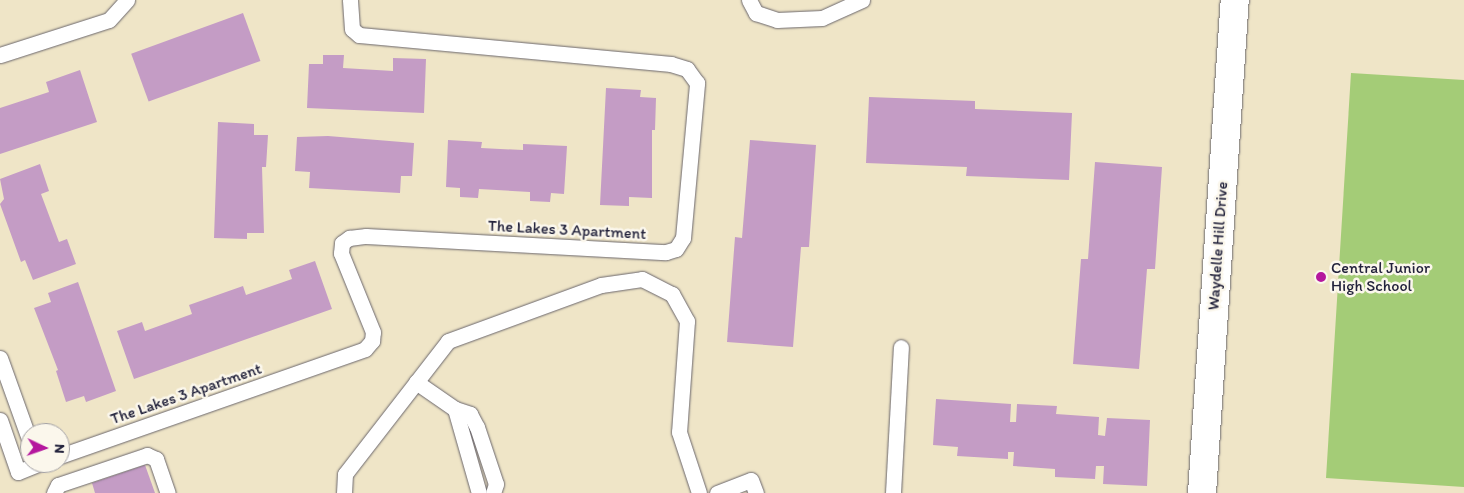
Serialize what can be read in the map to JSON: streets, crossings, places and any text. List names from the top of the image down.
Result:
{
  "streets": {
    "street": ["Waydelle Hill Drive"],
    "lane": ["The Lakes 3 Apartment"]
  },
  "places": ["Central Junior High School"],
  "north": "right"
}
